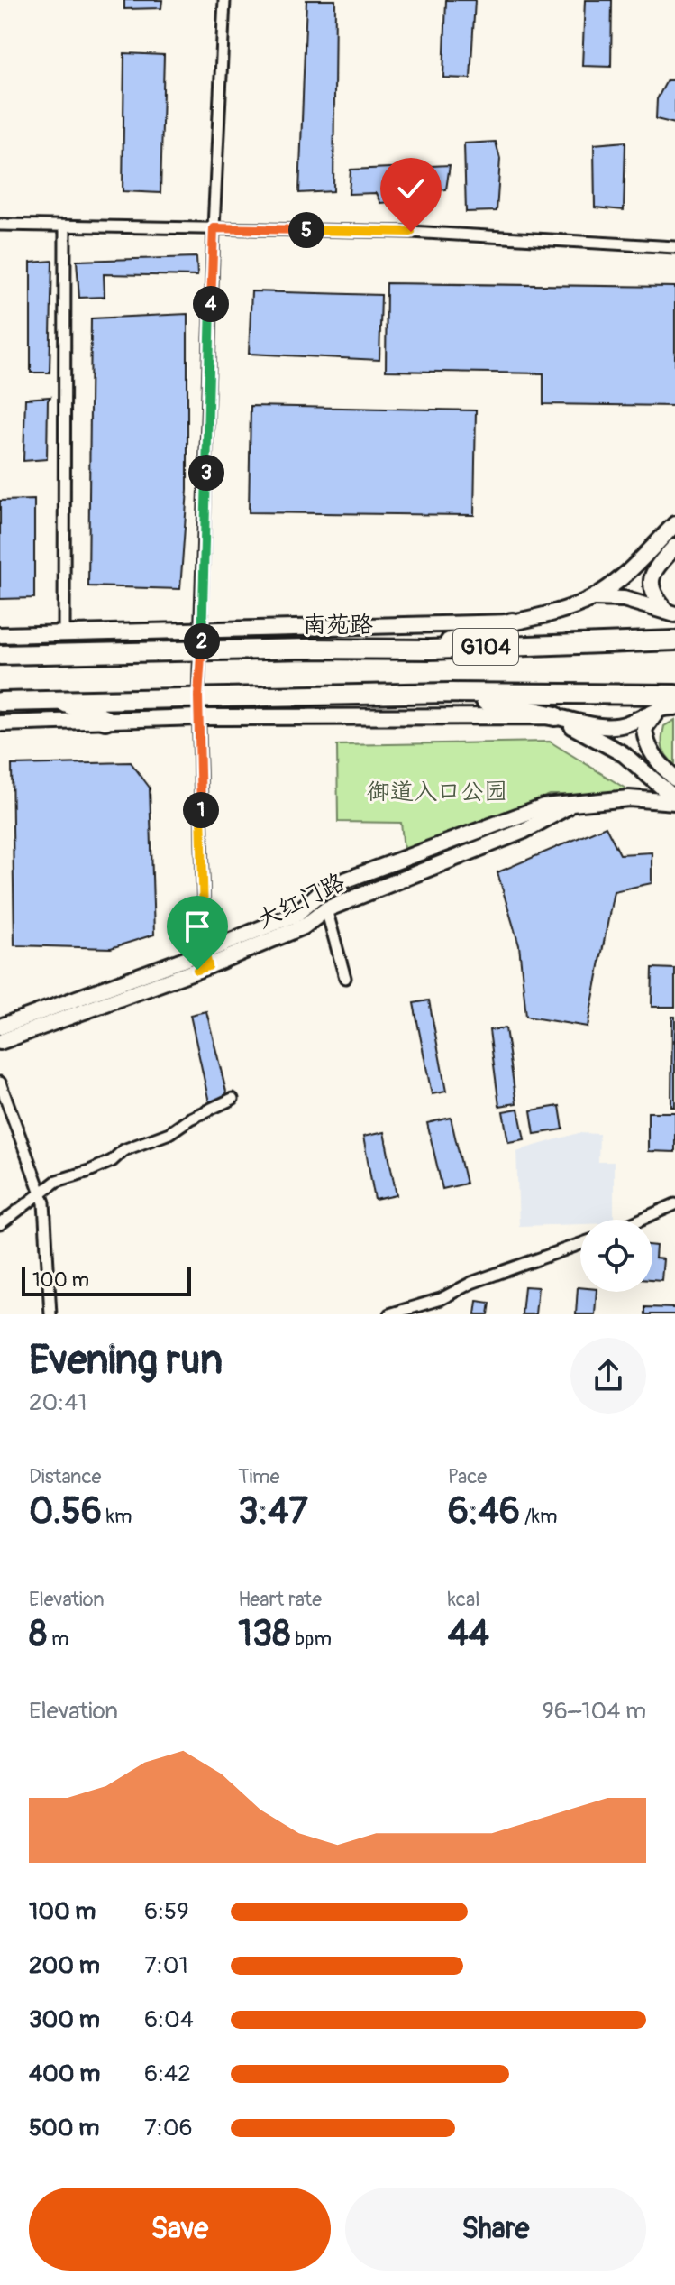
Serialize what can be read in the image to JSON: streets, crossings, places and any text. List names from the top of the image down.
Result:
{
  "streets": {
    "highway": ["南苑路", "G104"],
    "street": ["大红门路"]
  },
  "parks": ["御道入口公园"],
  "scale_bar": "100 m",
  "page": {
    "pins": [
      "5",
      "4",
      "3",
      "2",
      "1"
    ],
    "scale": "100 m",
    "heading": ["Evening run", "20:41"],
    "stats": [
      ["Distance", "0.56 km"],
      ["Time", "3:47"],
      ["Pace", "6:46 /km"],
      ["Elevation", "8 m"],
      ["Heart rate", "138 bpm"],
      ["kcal", "44"]
    ],
    "chart": ["Elevation", "96–104 m"],
    "list": [
      {
        "name": "100 m",
        "note": "6:59"
      },
      {
        "name": "200 m",
        "note": "7:01"
      },
      {
        "name": "300 m",
        "note": "6:04"
      },
      {
        "name": "400 m",
        "note": "6:42"
      },
      {
        "name": "500 m",
        "note": "7:06"
      }
    ],
    "buttons": ["Save", "Share"]
  }
}
